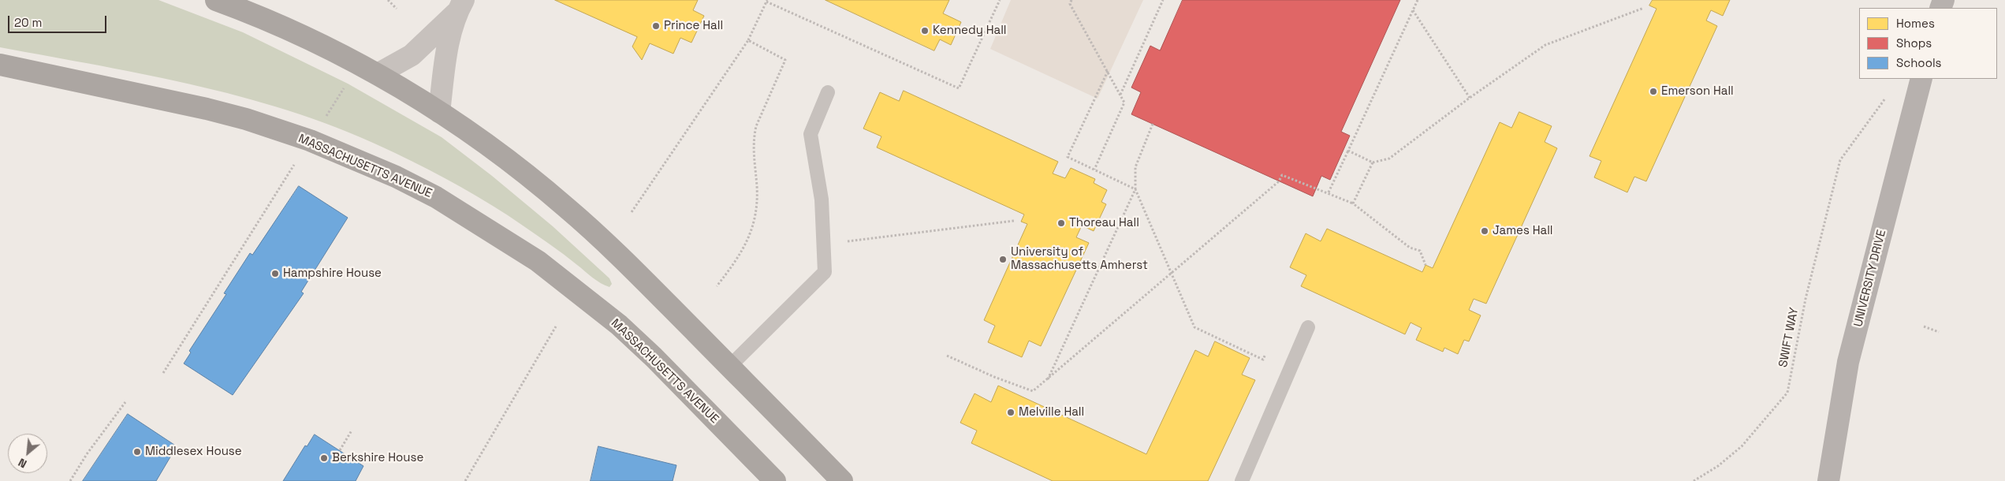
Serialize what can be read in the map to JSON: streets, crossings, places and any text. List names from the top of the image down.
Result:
{
  "streets": {
    "main road": ["MASSACHUSETTS AVENUE", "UNIVERSITY DRIVE"],
    "path": ["SWIFT WAY"]
  },
  "places": [
    "Prince Hall",
    "Kennedy Hall",
    "Emerson Hall",
    "Thoreau Hall",
    "James Hall",
    "University of Massachusetts Amherst",
    "Hampshire House",
    "Melville Hall",
    "Middlesex House",
    "Berkshire House"
  ],
  "legend": ["Homes", "Shops", "Schools"],
  "scale_bar": "20 m",
  "north": "bottom left"
}
